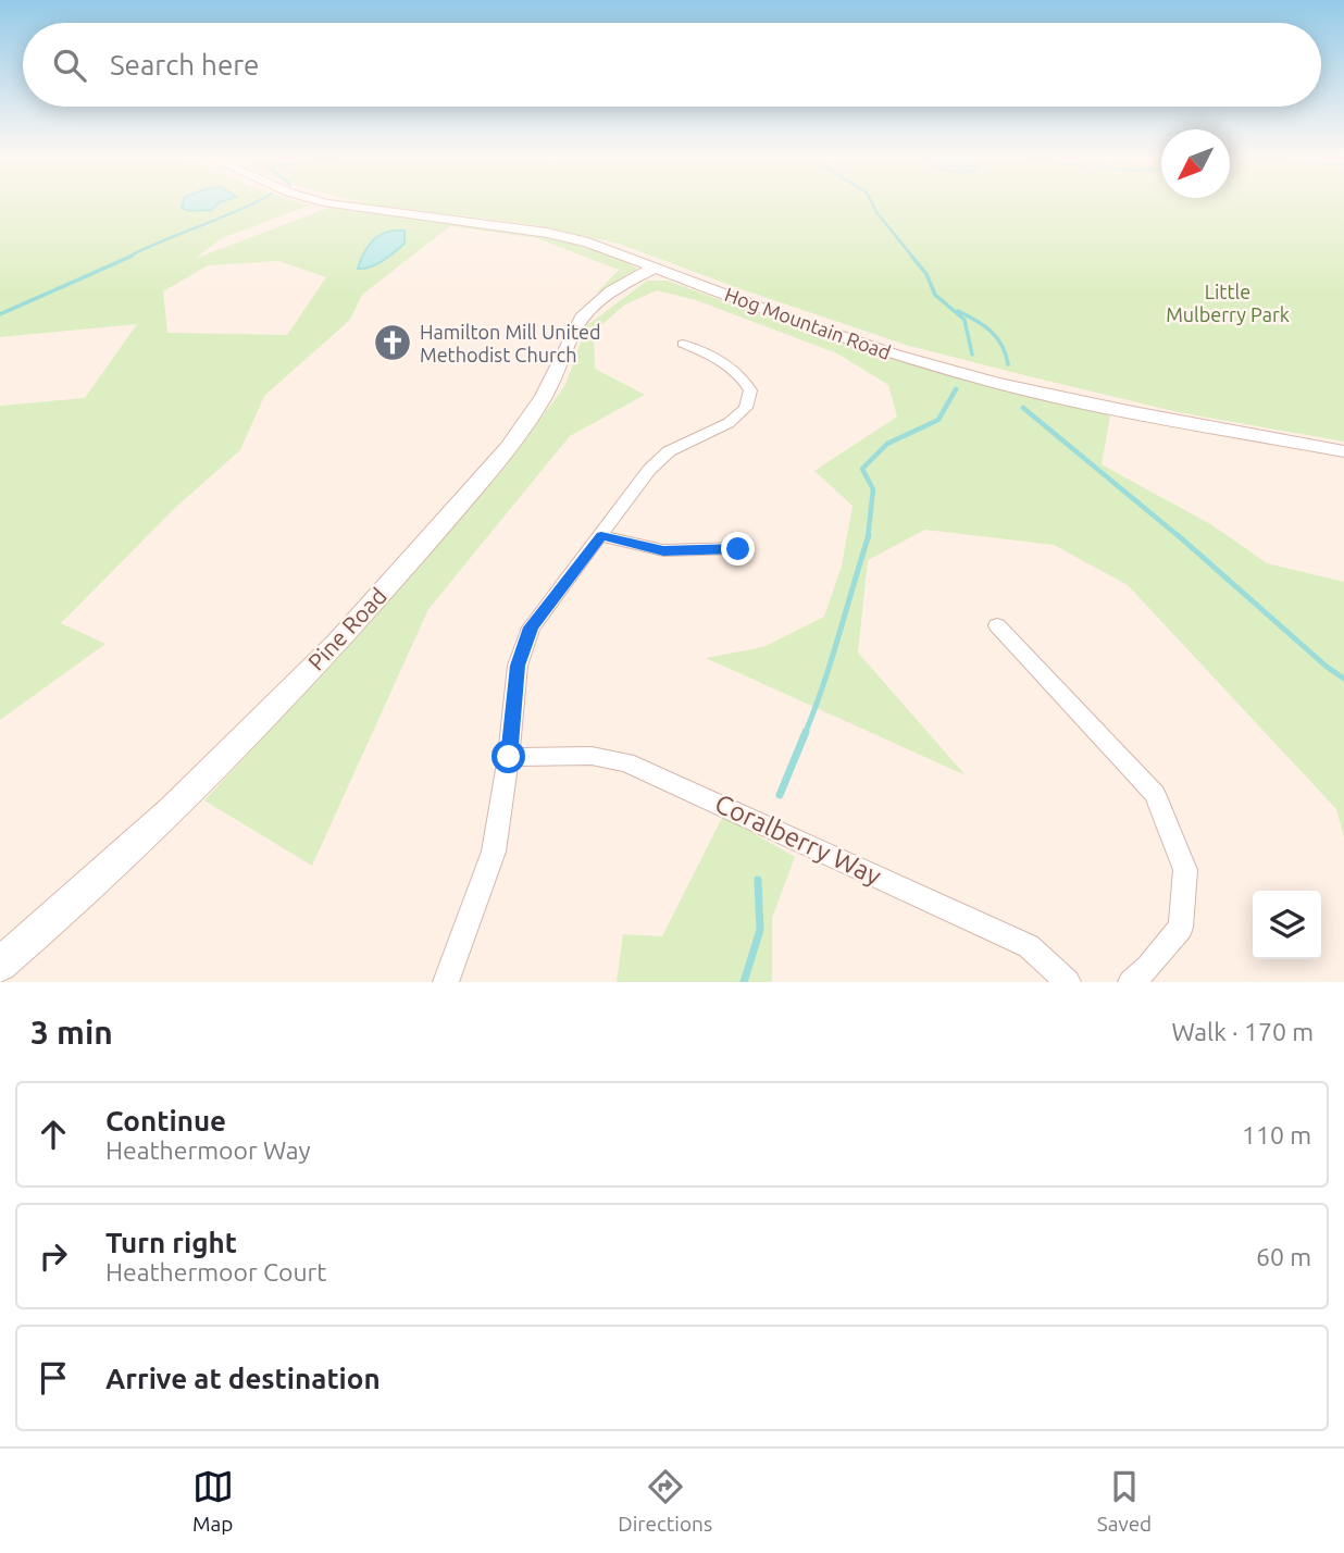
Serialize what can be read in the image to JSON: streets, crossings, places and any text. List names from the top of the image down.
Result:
{
  "streets": {
    "street": ["Hog Mountain Road", "Pine Road", "Coralberry Way"]
  },
  "crossings": [
    ["Hog Mountain Road", "Pine Road"]
  ],
  "parks": ["Little Mulberry Park"],
  "places": {
    "church": ["Hamilton Mill United Methodist Church"]
  },
  "north": "bottom left",
  "page": {
    "search": "Search here",
    "heading": ["3 min", "Walk · 170 m"],
    "list": [
      ["Continue", "Heathermoor Way", "110 m"],
      ["Turn right", "Heathermoor Court", "60 m"],
      "Arrive at destination"
    ],
    "nav": ["Map", "Directions", "Saved"]
  }
}
